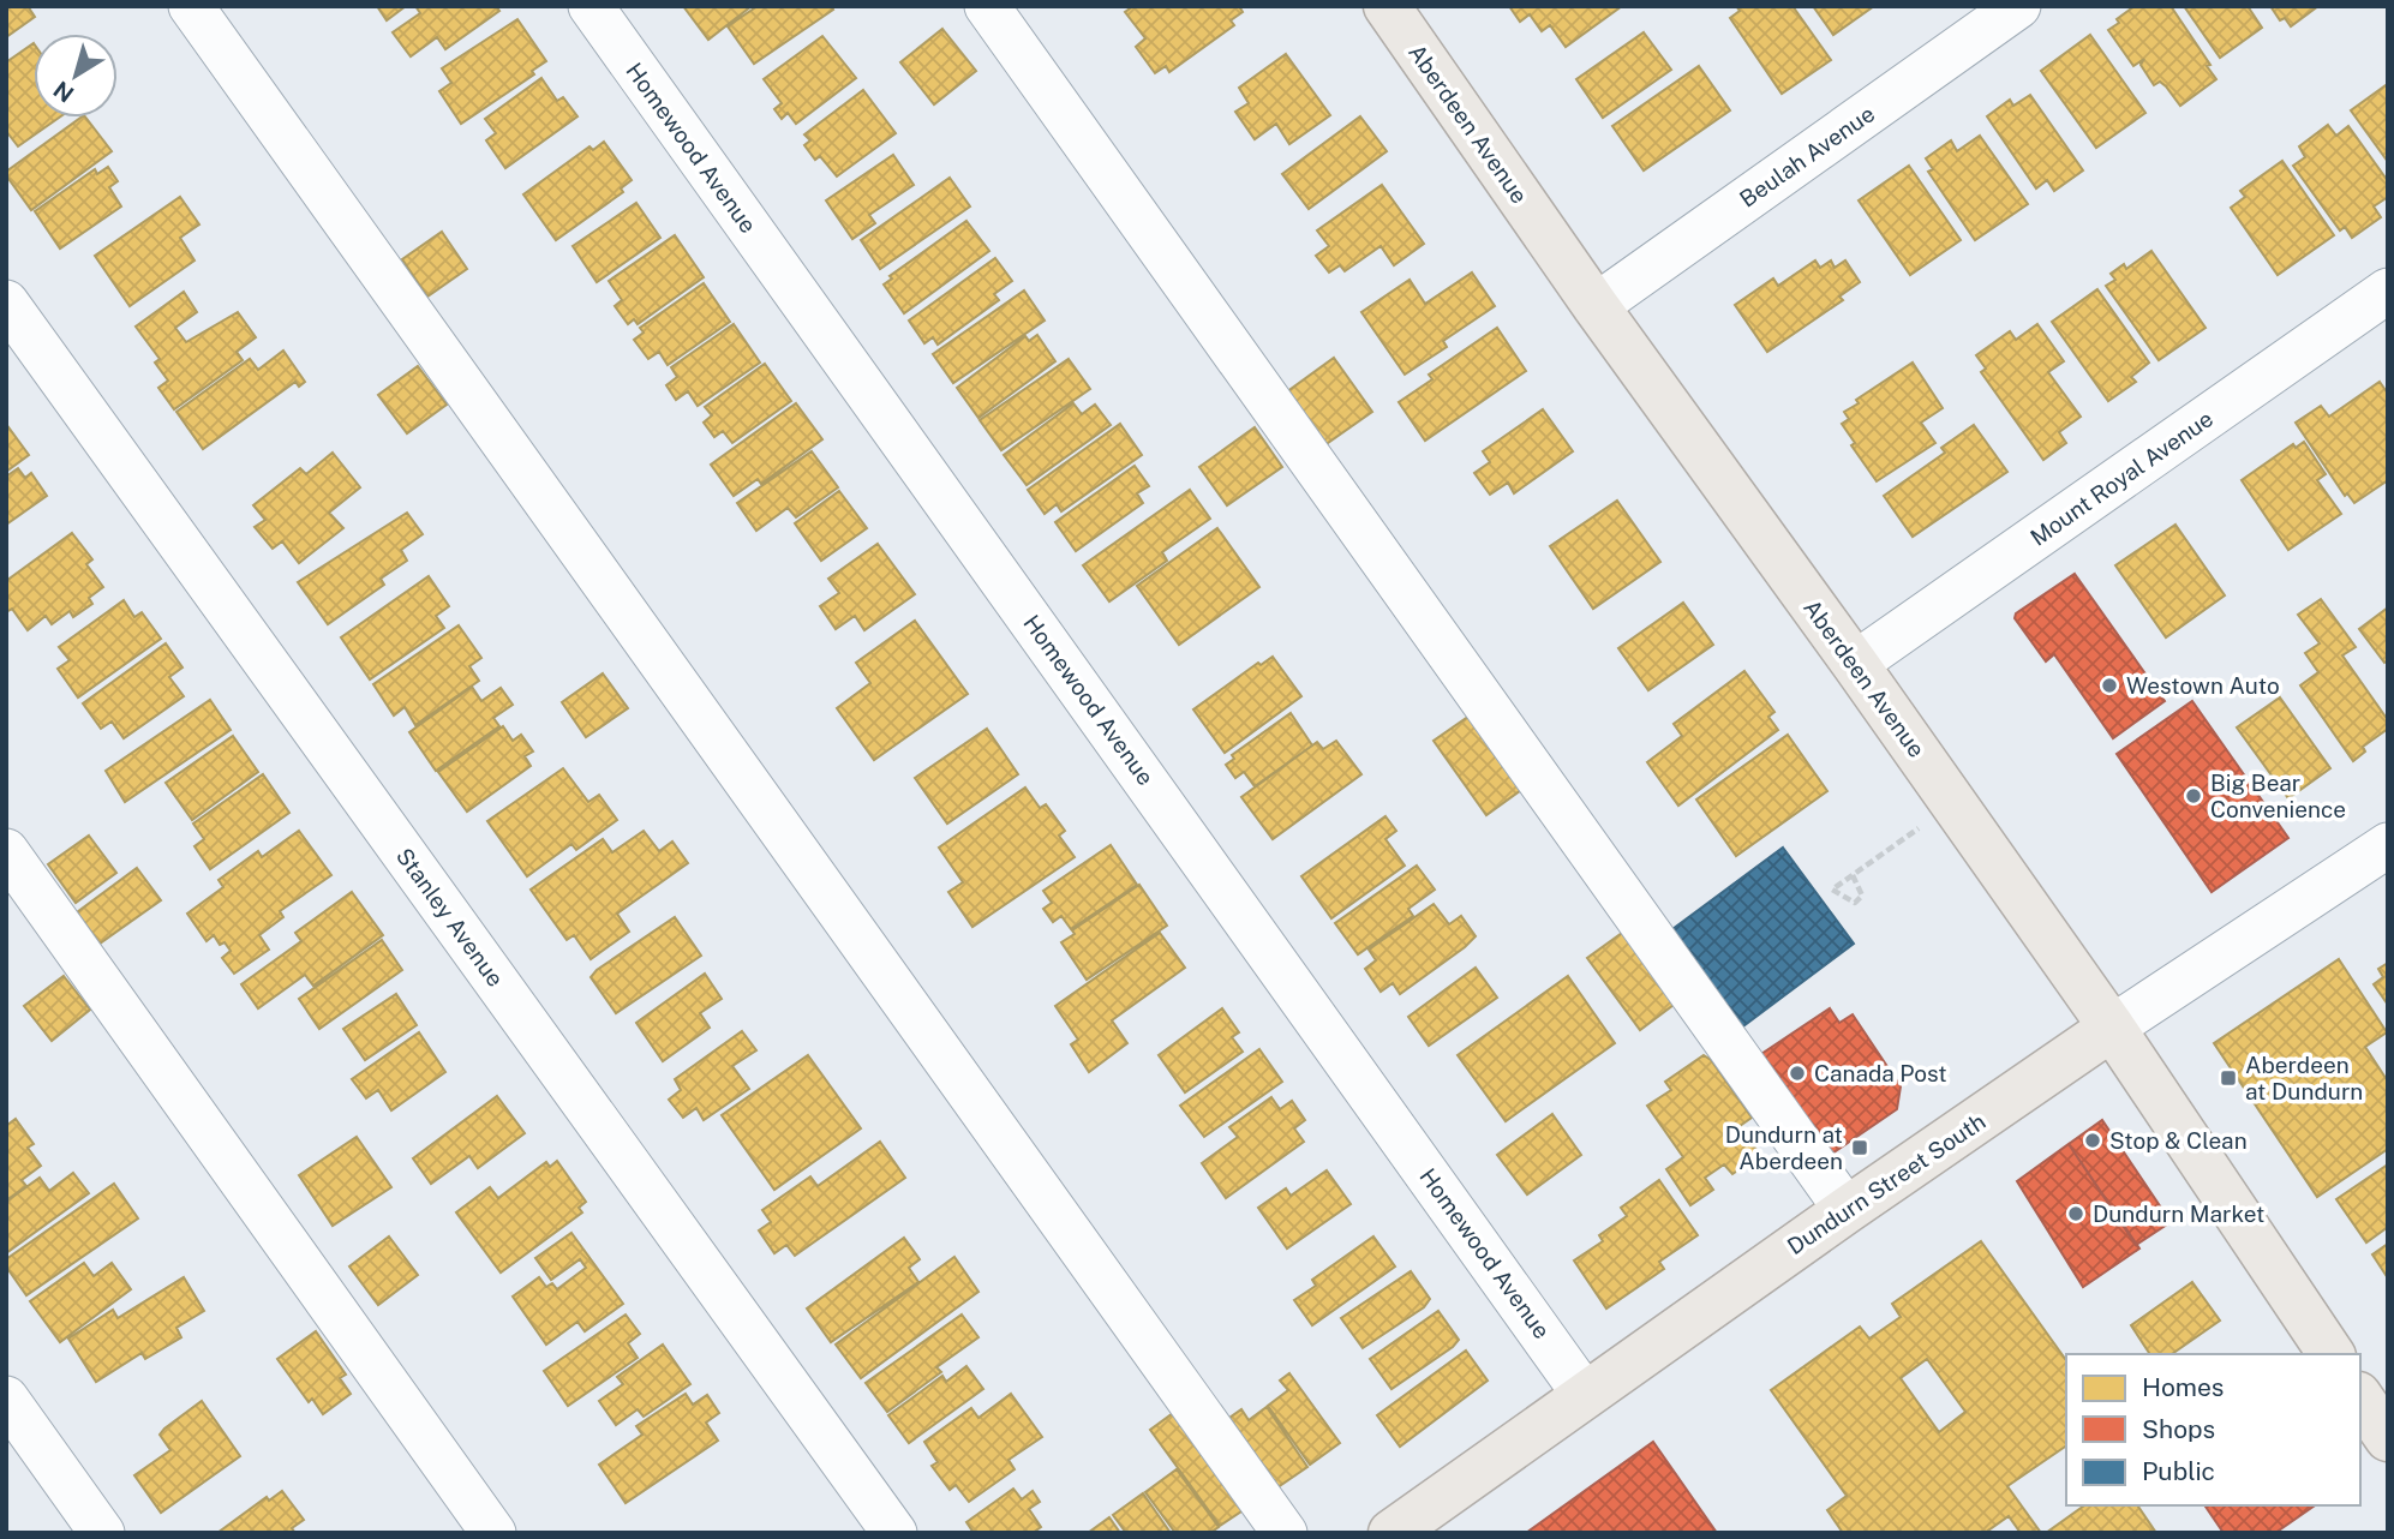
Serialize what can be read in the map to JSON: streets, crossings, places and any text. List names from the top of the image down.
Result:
{
  "streets": {
    "main road": ["Aberdeen Avenue", "Dundurn Street South"],
    "street": [
      "Homewood Avenue",
      "Beulah Avenue",
      "Mount Royal Avenue",
      "Stanley Avenue"
    ]
  },
  "crossings": [
    ["Aberdeen Avenue", "Beulah Avenue"],
    ["Aberdeen Avenue", "Mount Royal Avenue"],
    ["Aberdeen Avenue", "Dundurn Street South"],
    ["Homewood Avenue", "Dundurn Street South"]
  ],
  "places": {
    "other": [
      "Westown Auto",
      "Big Bear Convenience",
      "Canada Post",
      "Stop & Clean",
      "Dundurn Market"
    ],
    "transit": ["Aberdeen at Dundurn", "Dundurn at Aberdeen"]
  },
  "legend": ["Homes", "Shops", "Public"],
  "north": "bottom left"
}
